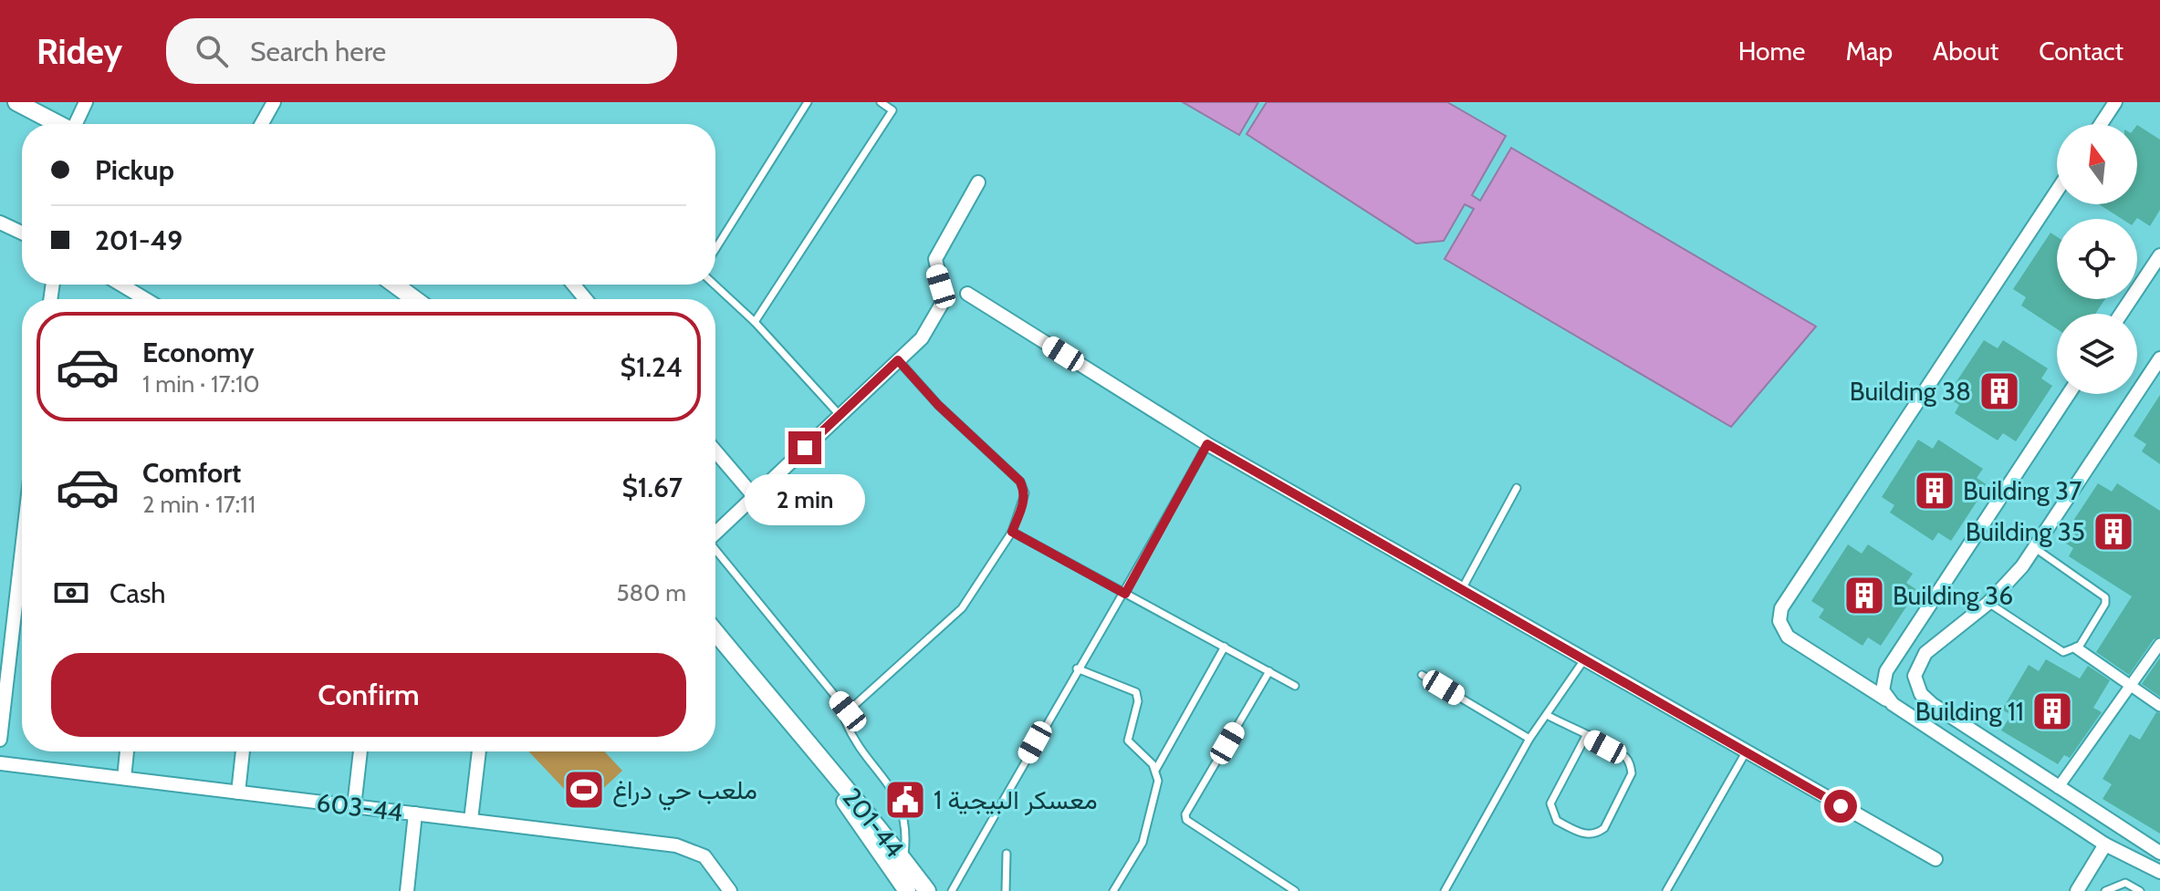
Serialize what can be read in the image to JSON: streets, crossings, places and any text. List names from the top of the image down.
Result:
{
  "streets": {
    "street": ["603-44", "201-44"]
  },
  "places": {
    "building": [
      "Building 38",
      "Building 37",
      "Building 35",
      "Building 36",
      "Building 11"
    ],
    "sports": ["ملعب حي دراغ"],
    "public building": ["معسكر البيجية 1"]
  },
  "north": "top",
  "page": {
    "header": "Ridey",
    "search": "Search here",
    "nav": [
      "Home",
      "Map",
      "About",
      "Contact"
    ],
    "banner": ["Pickup", "201-49"],
    "list": [
      {
        "name": "Economy",
        "note": "1 min · 17:10",
        "value": "$1.24"
      },
      {
        "name": "Comfort",
        "note": "2 min · 17:11",
        "value": "$1.67"
      }
    ],
    "bubble": "2 min",
    "pay": ["Cash", "580 m"],
    "buttons": "Confirm"
  }
}
